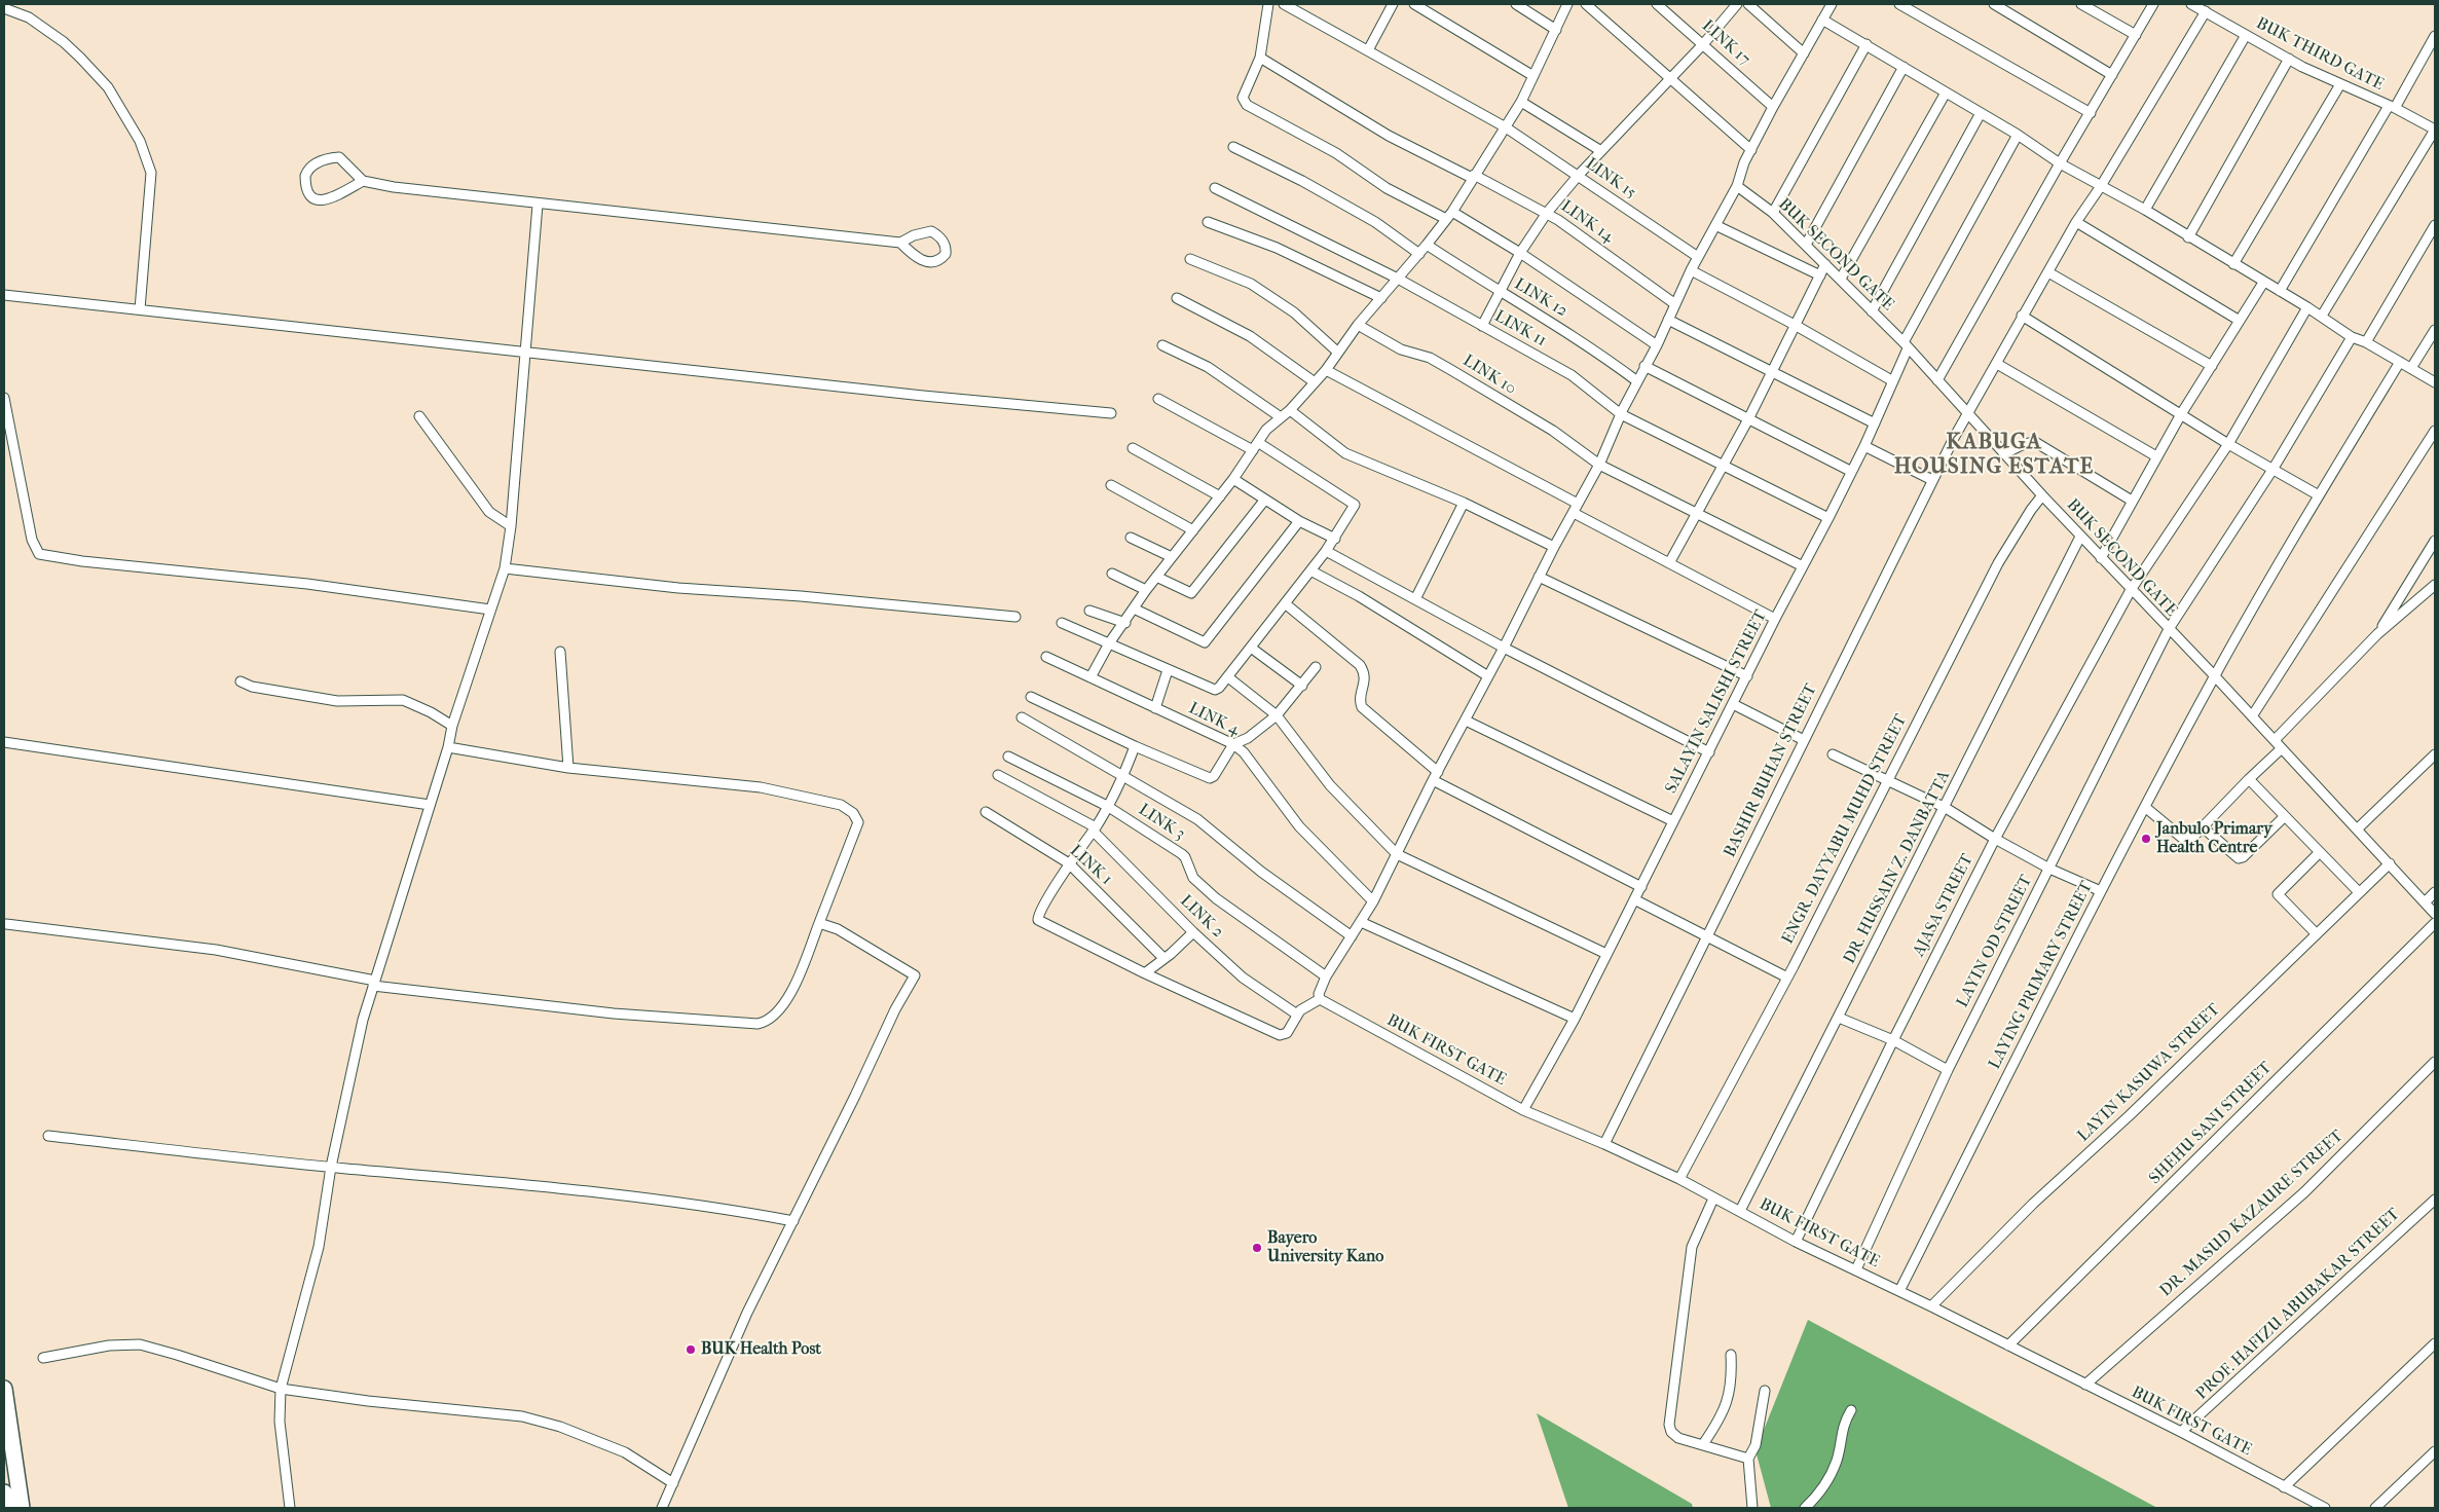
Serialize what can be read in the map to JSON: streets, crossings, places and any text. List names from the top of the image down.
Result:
{
  "streets": {
    "street": [
      "LINK 17",
      "BUK THIRD GATE",
      "LINK 15",
      "LINK 14",
      "BUK SECOND GATE",
      "LINK 12",
      "LINK 11",
      "LINK 10",
      "SALAYIN SALISHI STREET",
      "LINK 4",
      "BASHIR BUHAN STREET",
      "LINK 3",
      "ENGR. DAYYABU MUHD STREET",
      "LINK 1",
      "DR. HUSSAIN Z. DANBATTA",
      "AJASA STREET",
      "LINK 2",
      "LAYIN OD STREET",
      "LAYING PRIMARY STREET",
      "BUK FIRST GATE",
      "LAYIN KASUWA STREET",
      "SHEHU SANI STREET",
      "DR. MASUD KAZAURE STREET",
      "PROF. HAFIZU ABUBAKAR STREET"
    ]
  },
  "crossings": [
    ["BUK THIRD GATE", "BASHIR BUHAN STREET"],
    ["BUK SECOND GATE", "SALAYIN SALISHI STREET"],
    ["BUK SECOND GATE", "BASHIR BUHAN STREET"],
    ["BUK SECOND GATE", "ENGR. DAYYABU MUHD STREET"],
    ["BUK SECOND GATE", "DR. HUSSAIN Z. DANBATTA"],
    ["BUK SECOND GATE", "AJASA STREET"],
    ["BUK SECOND GATE", "LAYIN OD STREET"],
    ["BUK SECOND GATE", "LAYING PRIMARY STREET"],
    ["BUK SECOND GATE", "LAYIN KASUWA STREET"],
    ["LINK 11", "SALAYIN SALISHI STREET"],
    ["LINK 10", "SALAYIN SALISHI STREET"],
    ["SALAYIN SALISHI STREET", "BUK FIRST GATE"],
    ["BASHIR BUHAN STREET", "BUK FIRST GATE"],
    ["ENGR. DAYYABU MUHD STREET", "BUK FIRST GATE"],
    ["DR. HUSSAIN Z. DANBATTA", "BUK FIRST GATE"],
    ["AJASA STREET", "BUK FIRST GATE"],
    ["LAYIN OD STREET", "BUK FIRST GATE"],
    ["LAYING PRIMARY STREET", "BUK FIRST GATE"],
    ["BUK FIRST GATE", "LAYIN KASUWA STREET"],
    ["BUK FIRST GATE", "SHEHU SANI STREET"],
    ["BUK FIRST GATE", "DR. MASUD KAZAURE STREET"],
    ["BUK FIRST GATE", "PROF. HAFIZU ABUBAKAR STREET"]
  ],
  "districts": ["KABUGA HOUSING ESTATE"],
  "places": ["Janbulo Primary Health Centre", "Bayero University Kano", "BUK Health Post"]
}
